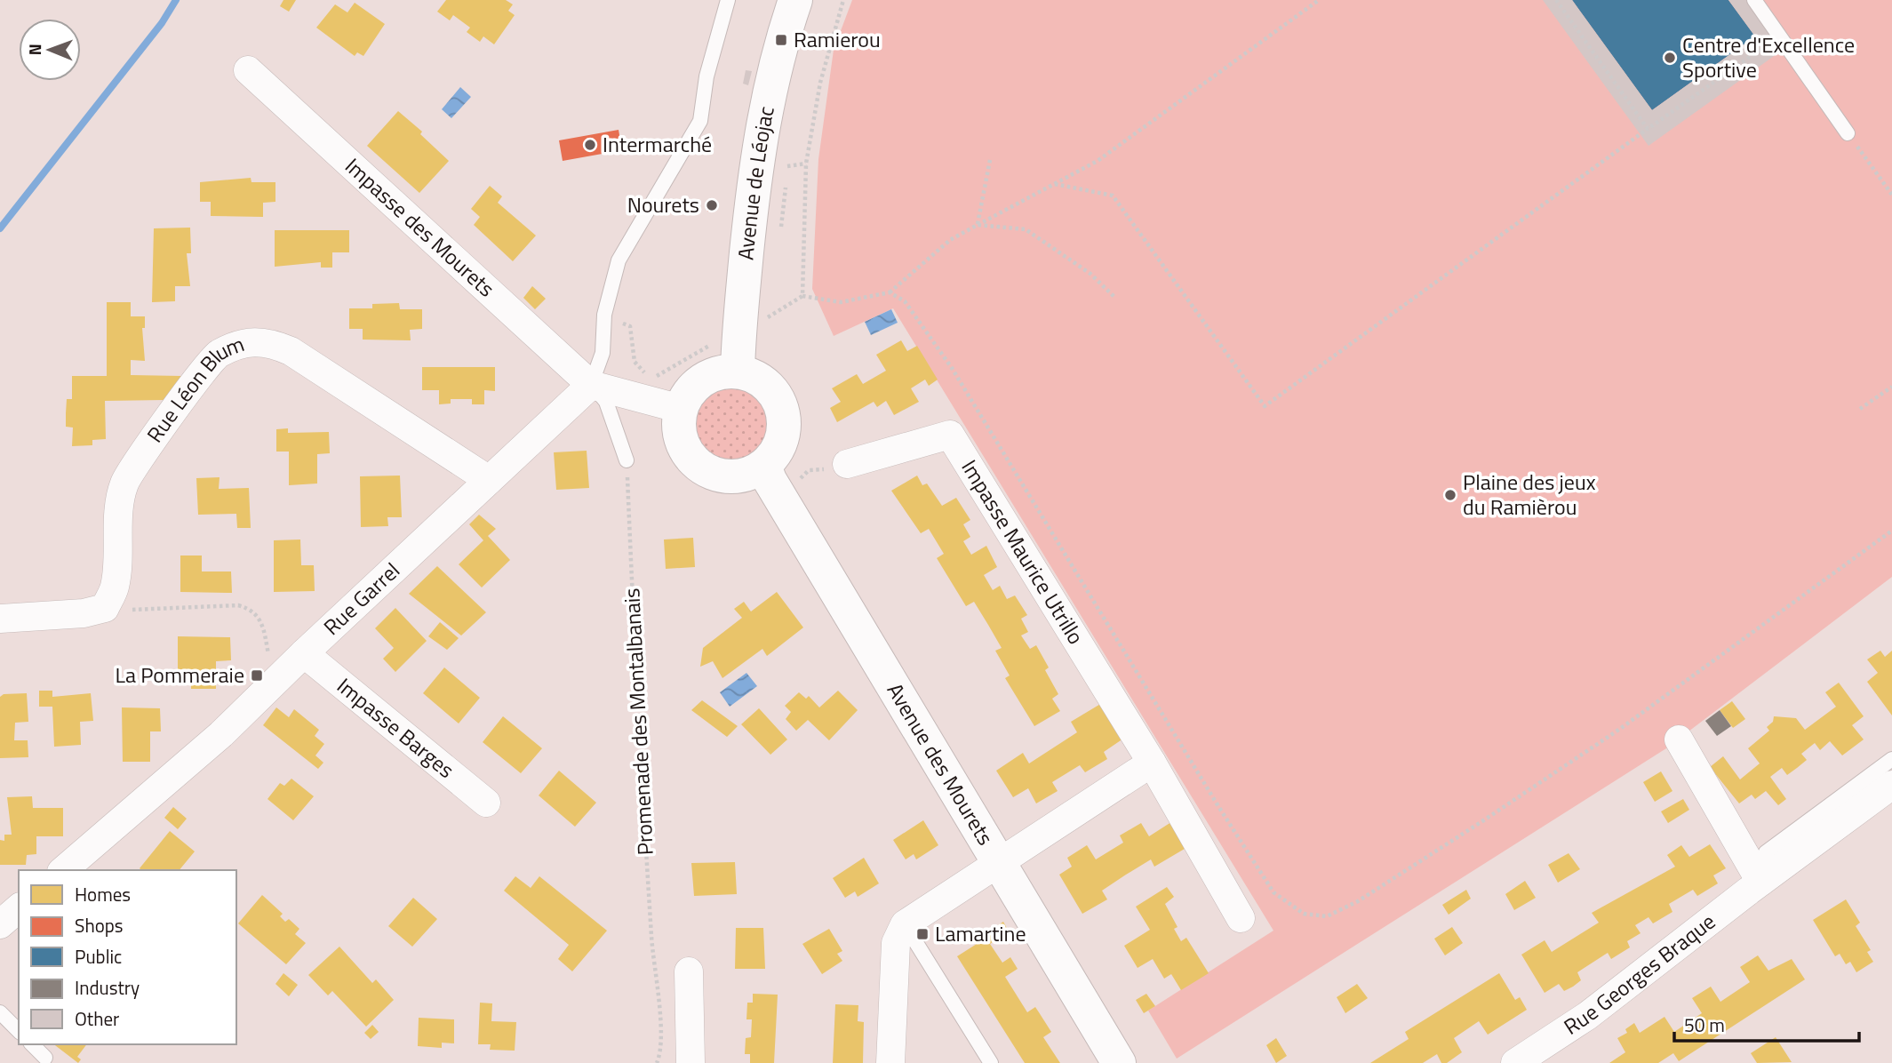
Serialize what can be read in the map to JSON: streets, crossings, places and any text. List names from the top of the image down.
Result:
{
  "streets": {
    "main road": ["Avenue de Léojac", "Avenue des Mourets"],
    "street": [
      "Impasse des Mourets",
      "Rue Léon Blum",
      "Impasse Maurice Utrillo",
      "Rue Garrel",
      "Impasse Barges",
      "Rue Georges Braque"
    ],
    "path": ["Promenade des Montalbanais"]
  },
  "crossings": [
    ["Avenue de Léojac", "Avenue des Mourets"],
    ["Impasse des Mourets", "Rue Garrel"],
    ["Rue Léon Blum", "Rue Garrel"],
    ["Rue Garrel", "Impasse Barges"]
  ],
  "places": {
    "transit": ["Ramierou", "La Pommeraie", "Lamartine"],
    "other": [
      "Centre d'Excellence Sportive",
      "Intermarché",
      "Nourets",
      "Plaine des jeux du Ramièrou"
    ]
  },
  "legend": [
    "Homes",
    "Shops",
    "Public",
    "Industry",
    "Other"
  ],
  "scale_bar": "50 m",
  "north": "left"
}
